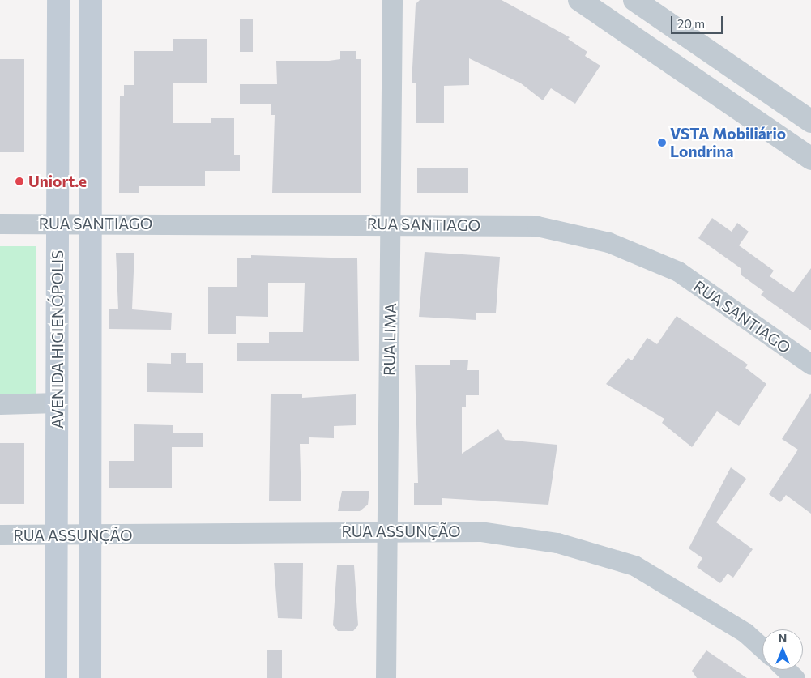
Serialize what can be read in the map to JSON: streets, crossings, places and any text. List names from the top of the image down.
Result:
{
  "streets": {
    "main road": ["AVENIDA HIGIENÓPOLIS"],
    "street": ["RUA SANTIAGO", "RUA LIMA", "RUA ASSUNÇÃO"]
  },
  "crossings": [
    ["RUA SANTIAGO", "AVENIDA HIGIENÓPOLIS"],
    ["RUA SANTIAGO", "RUA LIMA"],
    ["AVENIDA HIGIENÓPOLIS", "RUA ASSUNÇÃO"],
    ["RUA LIMA", "RUA ASSUNÇÃO"]
  ],
  "places": ["VSTA Mobiliário Londrina", "Uniort.e"],
  "scale_bar": "20 m",
  "north": "top"
}
